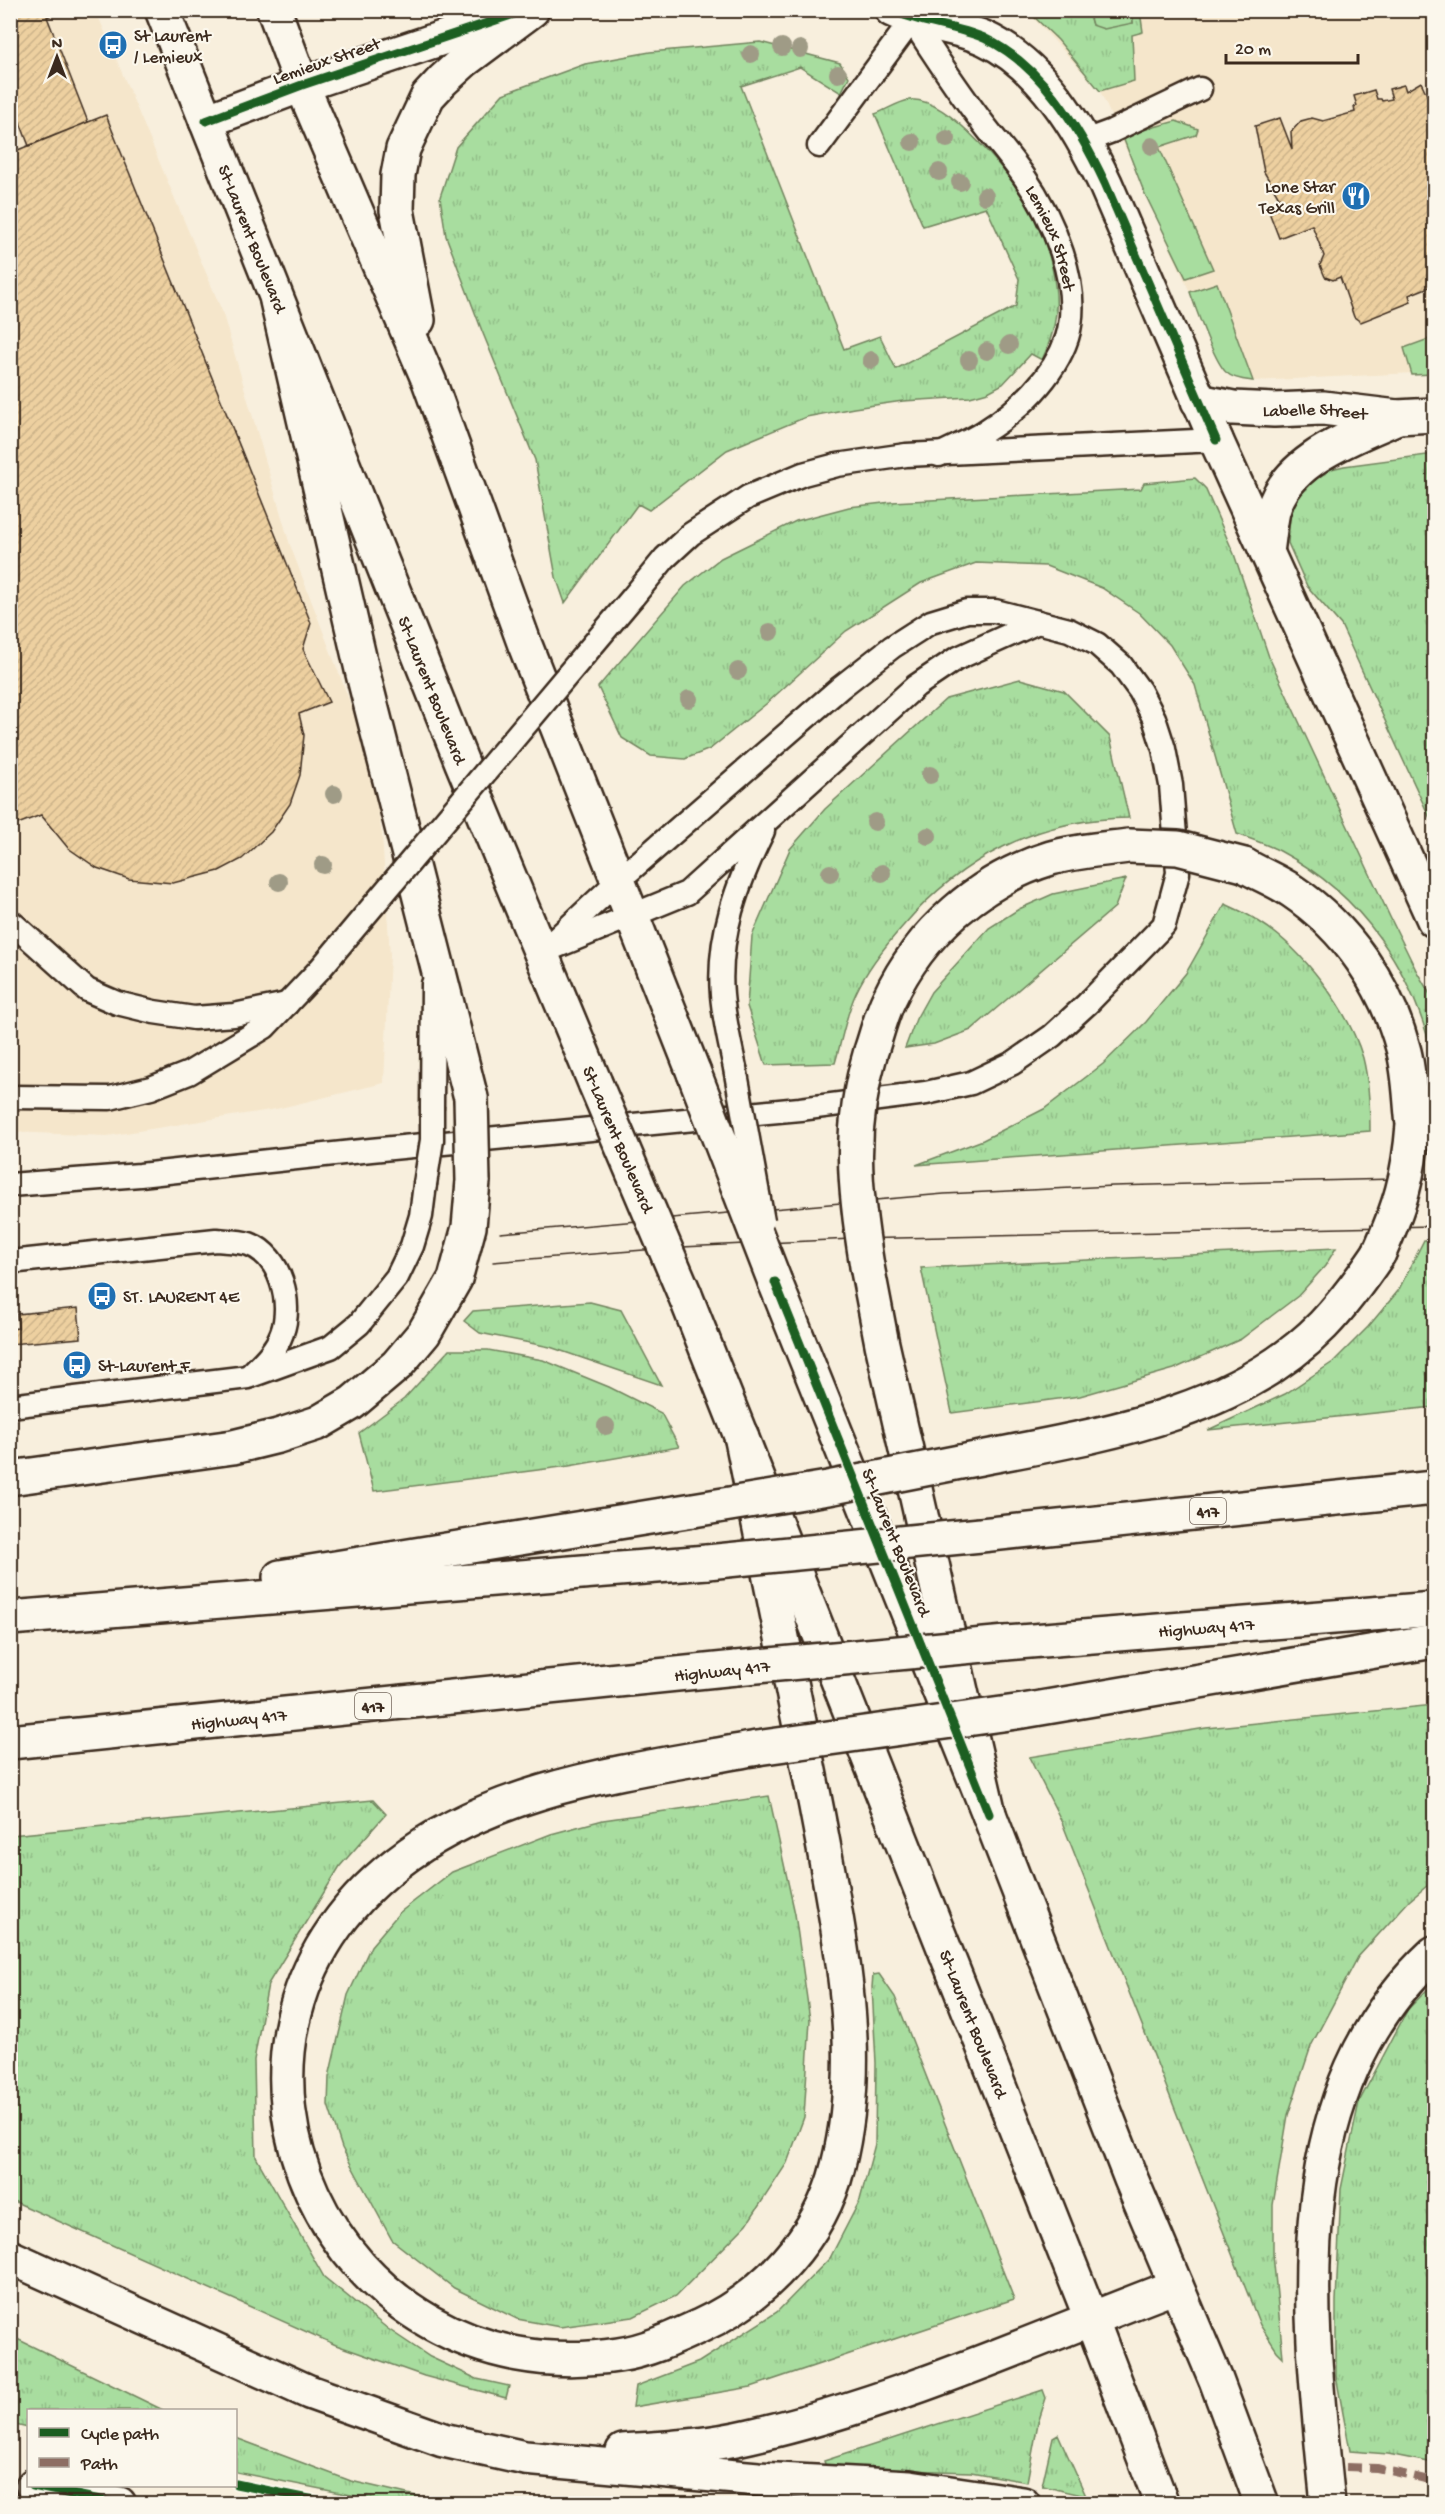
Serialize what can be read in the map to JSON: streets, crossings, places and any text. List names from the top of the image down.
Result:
{
  "streets": {
    "main road": [
      "Lemieux Street",
      "St-Laurent Boulevard",
      "Labelle Street",
      "417",
      "Highway 417"
    ]
  },
  "crossings": [
    ["Lemieux Street", "St-Laurent Boulevard"]
  ],
  "places": {
    "bus stop": ["St Laurent / Lemieux", "ST. LAURENT 4E", "St-Laurent F"],
    "restaurant": ["Lone Star Texas Grill"]
  },
  "legend": ["Cycle path", "Path"],
  "scale_bar": "20 m",
  "north": "top"
}
